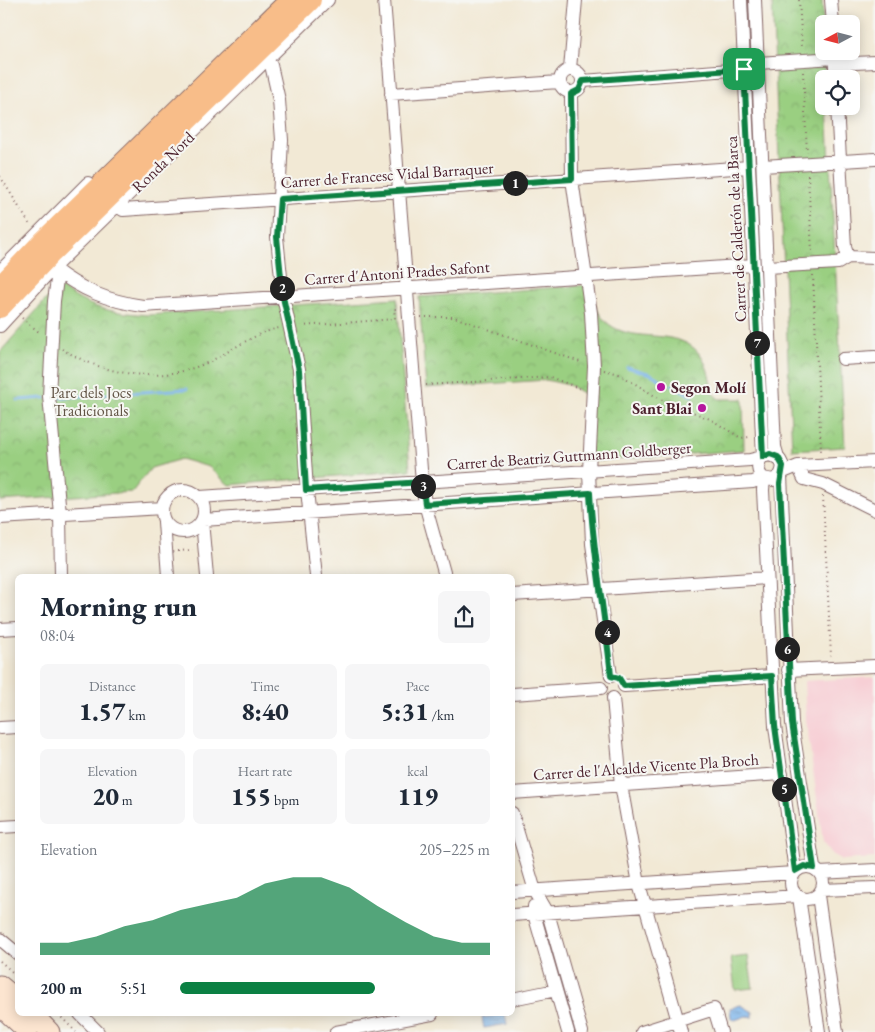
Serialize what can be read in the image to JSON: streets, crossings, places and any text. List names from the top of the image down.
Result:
{
  "streets": {
    "main road": ["Ronda Nord"],
    "street": [
      "Carrer de Francesc Vidal Barraquer",
      "Carrer de Calderón de la Barca",
      "Carrer d'Antoni Prades Safont",
      "Carrer de Beatriz Guttmann Goldberger",
      "Carrer de l'Alcalde Vicente Pla Broch"
    ]
  },
  "crossings": [
    ["Ronda Nord", "Carrer de Francesc Vidal Barraquer"],
    ["Ronda Nord", "Carrer d'Antoni Prades Safont"],
    ["Carrer de Francesc Vidal Barraquer", "Carrer de Calderón de la Barca"],
    ["Carrer de Calderón de la Barca", "Carrer d'Antoni Prades Safont"],
    ["Carrer de Calderón de la Barca", "Carrer de Beatriz Guttmann Goldberger"]
  ],
  "parks": ["Parc dels Jocs Tradicionals"],
  "places": ["Segon Molí", "Sant Blai"],
  "north": "left",
  "page": {
    "pins": [
      "1",
      "2",
      "7",
      "3",
      "4",
      "6",
      "5"
    ],
    "heading": ["Morning run", "08:04"],
    "stats": [
      ["Distance", "1.57 km"],
      ["Time", "8:40"],
      ["Pace", "5:31 /km"],
      ["Elevation", "20 m"],
      ["Heart rate", "155 bpm"],
      ["kcal", "119"]
    ],
    "chart": ["Elevation", "205–225 m"],
    "list": [
      {
        "name": "200 m",
        "note": "5:51"
      }
    ]
  }
}
